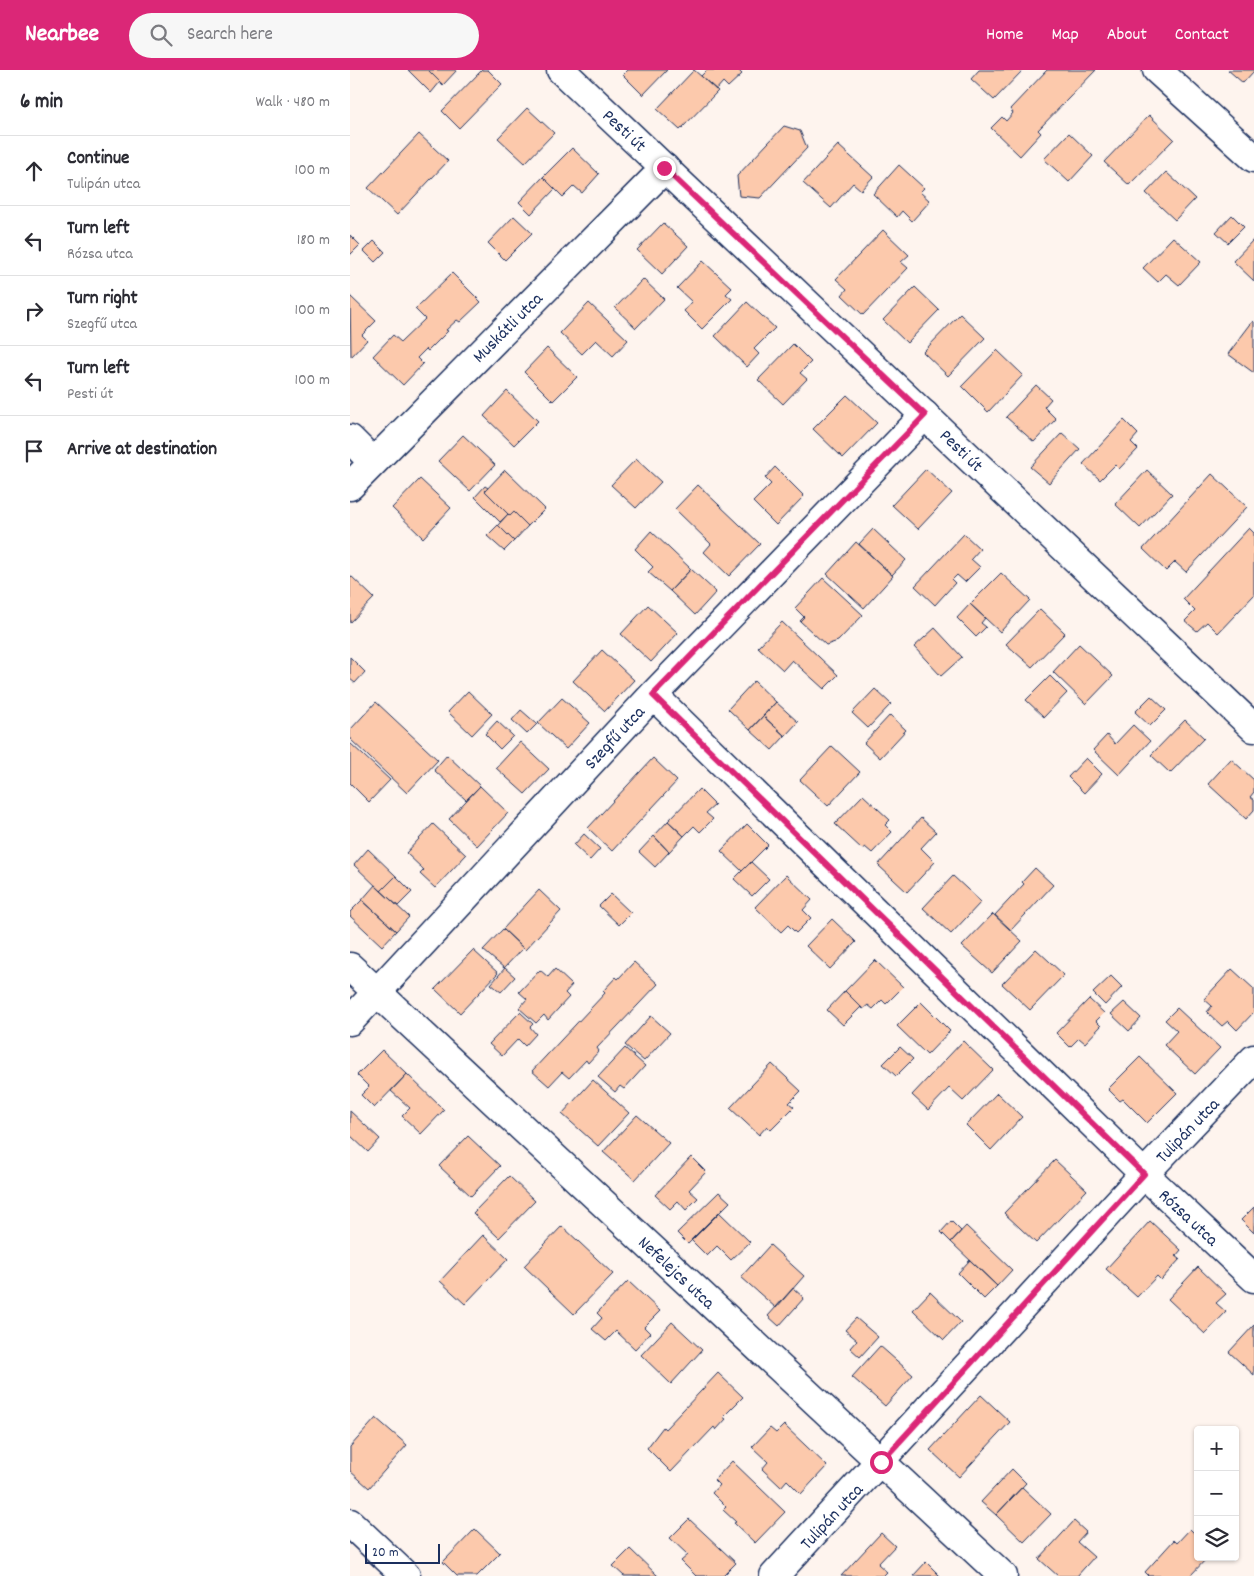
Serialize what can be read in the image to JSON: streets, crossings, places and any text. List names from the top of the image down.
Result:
{
  "streets": {
    "street": [
      "Pesti út",
      "Muskátli utca",
      "Szegfű utca",
      "Tulipán utca",
      "Rózsa utca",
      "Nefelejcs utca"
    ]
  },
  "crossings": [
    ["Pesti út", "Muskátli utca"],
    ["Pesti út", "Szegfű utca"],
    ["Szegfű utca", "Rózsa utca"],
    ["Szegfű utca", "Nefelejcs utca"],
    ["Tulipán utca", "Rózsa utca"],
    ["Tulipán utca", "Nefelejcs utca"]
  ],
  "scale_bar": "20 m",
  "page": {
    "header": "Nearbee",
    "search": "Search here",
    "nav": [
      "Home",
      "Map",
      "About",
      "Contact"
    ],
    "heading": ["6 min", "Walk · 480 m"],
    "list": [
      ["Continue", "Tulipán utca", "100 m"],
      ["Turn left", "Rózsa utca", "180 m"],
      ["Turn right", "Szegfű utca", "100 m"],
      ["Turn left", "Pesti út", "100 m"],
      "Arrive at destination"
    ],
    "map_buttons": ["+", "−"],
    "scale": "20 m"
  }
}
